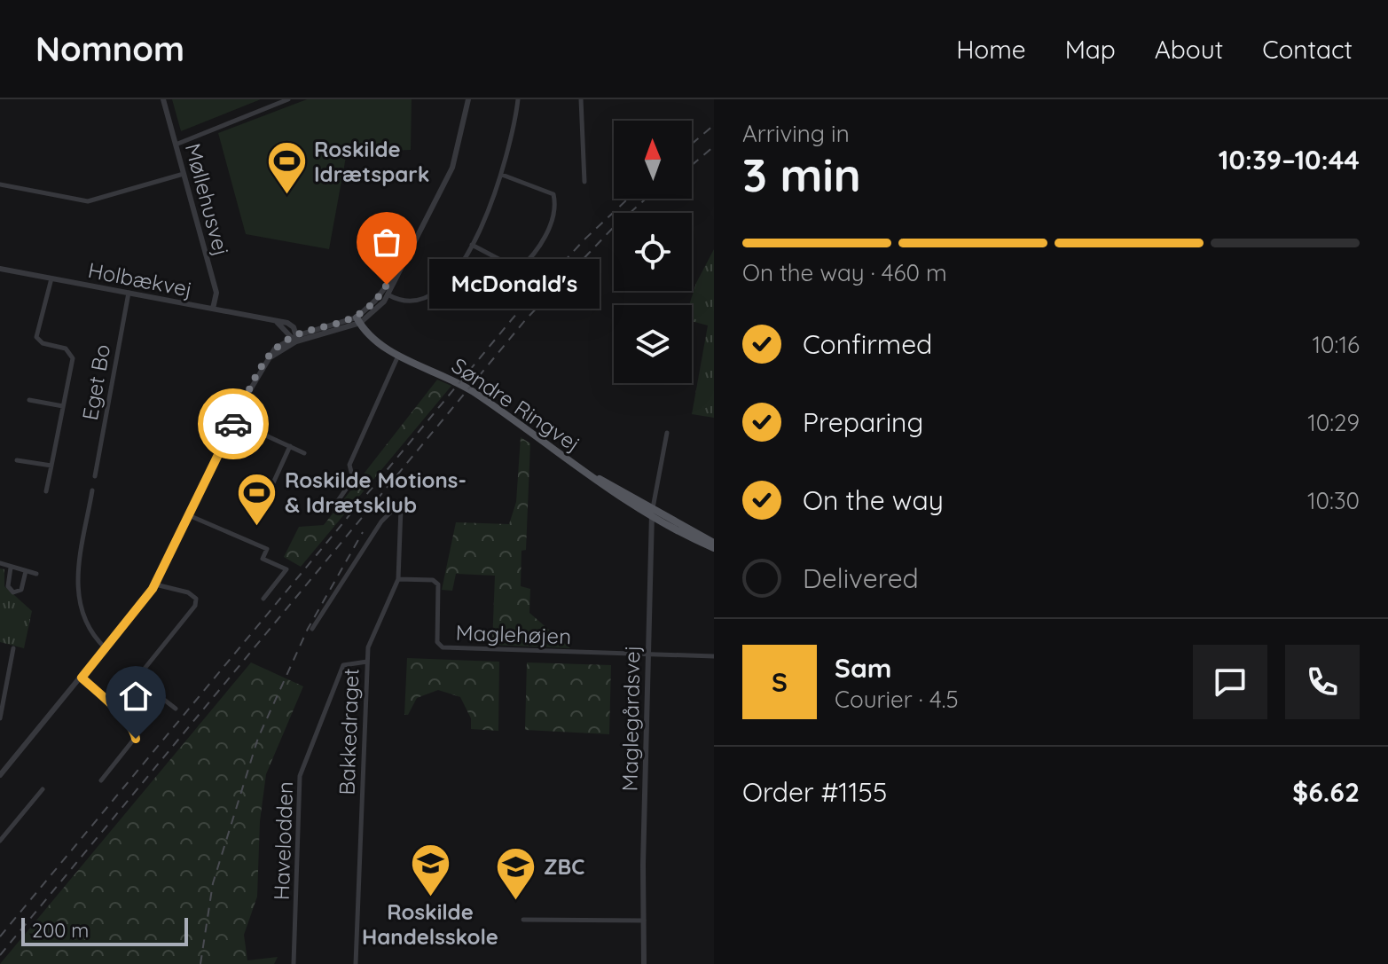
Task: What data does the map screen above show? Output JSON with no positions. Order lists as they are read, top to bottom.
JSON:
{
  "streets": {
    "main road": ["Søndre Ringvej"],
    "street": [
      "Møllehusvej",
      "Holbækvej",
      "Eget Bo",
      "Maglehøjen",
      "Maglegårdsvej",
      "Bakkedraget",
      "Havelodden"
    ]
  },
  "crossings": [
    ["Møllehusvej", "Holbækvej"],
    ["Holbækvej", "Eget Bo"],
    ["Søndre Ringvej", "Maglegårdsvej"],
    ["Maglehøjen", "Maglegårdsvej"],
    ["Maglehøjen", "Bakkedraget"],
    ["Bakkedraget", "Havelodden"]
  ],
  "places": {
    "sports": ["Roskilde Idrætspark", "Roskilde Motions- & Idrætsklub"],
    "other": ["McDonald's"],
    "school or university": ["Roskilde Handelsskole", "ZBC"]
  },
  "scale_bar": "200 m",
  "north": "top",
  "page": {
    "header": "Nomnom",
    "nav": [
      "Home",
      "Map",
      "About",
      "Contact"
    ],
    "heading": ["3 min", "Arriving in", "10:39–10:44"],
    "panel": [
      "Sam",
      "Courier · 4.5",
      "Order #1155",
      "$6.62"
    ],
    "bar": "On the way · 460 m",
    "bubble": "McDonald's",
    "list": [
      ["Confirmed", "10:16"],
      ["Preparing", "10:29"],
      ["On the way", "10:30"],
      "Delivered"
    ],
    "round": "S",
    "scale": "200 m"
  }
}
